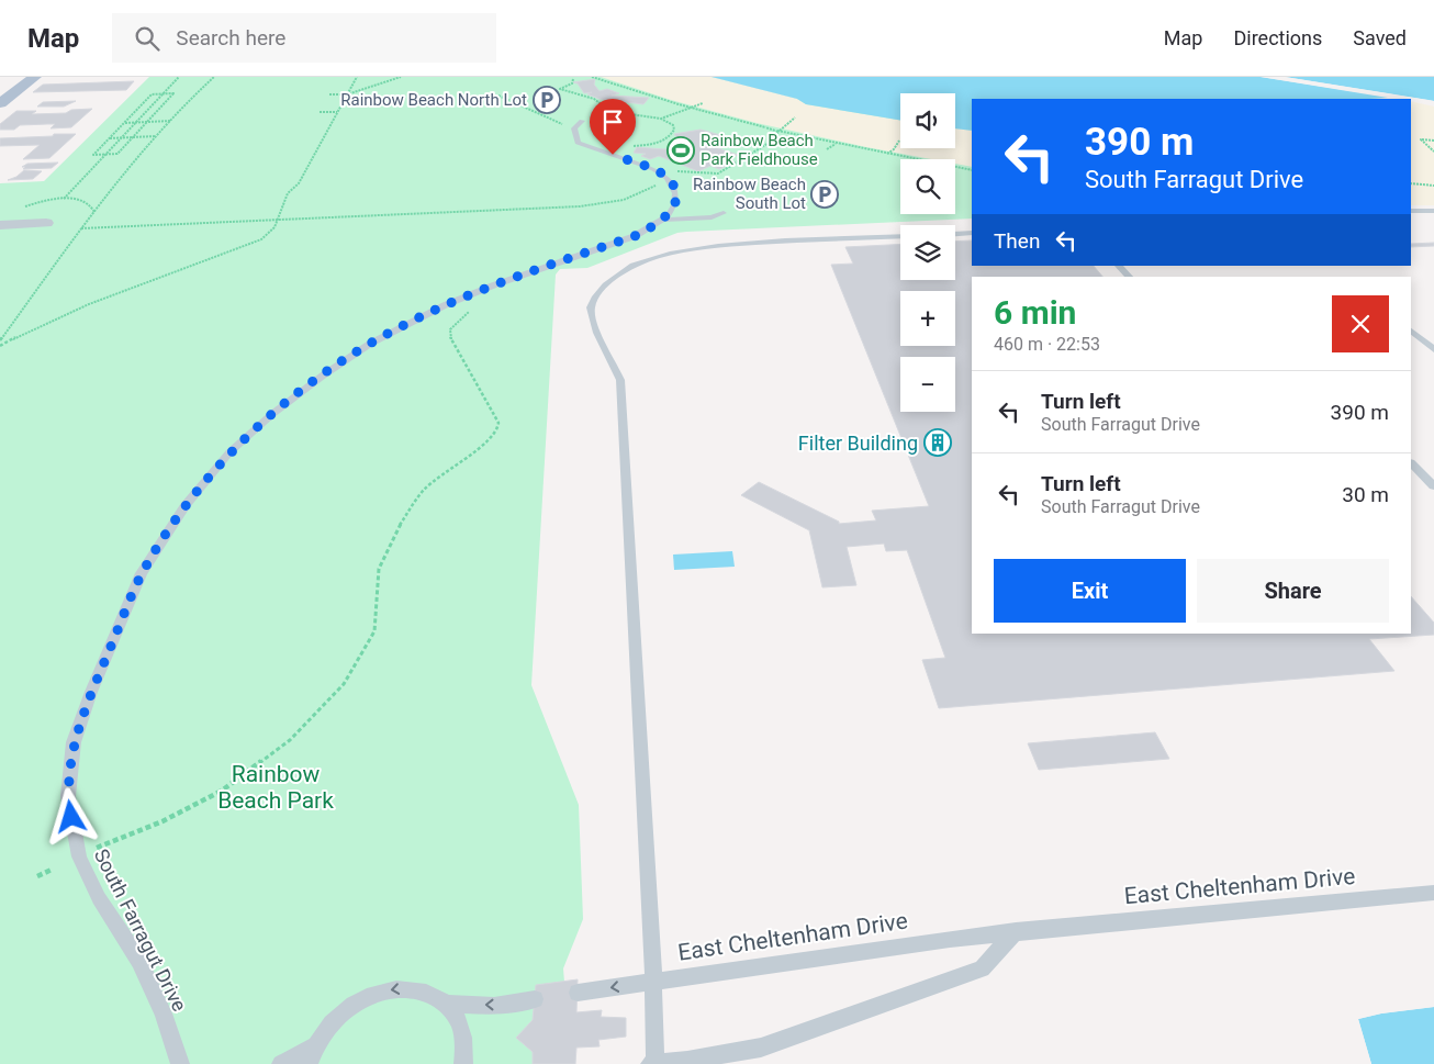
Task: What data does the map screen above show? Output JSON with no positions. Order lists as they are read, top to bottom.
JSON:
{
  "streets": {
    "lane": ["East Cheltenham Drive", "South Farragut Drive"]
  },
  "parks": ["Rainbow Beach Park"],
  "places": {
    "parking": ["Rainbow Beach North Lot", "Rainbow Beach South Lot"],
    "sports": ["Rainbow Beach Park Fieldhouse"],
    "building": ["Filter Building"]
  },
  "page": {
    "header": "Map",
    "search": "Search here",
    "nav": ["Map", "Directions", "Saved"],
    "map_buttons": ["+", "−"],
    "turn": ["390 m", "South Farragut Drive"],
    "then": "Then",
    "heading": ["6 min", "460 m · 22:53"],
    "list": [
      {
        "name": "Turn left",
        "note": "South Farragut Drive",
        "value": "390 m"
      },
      {
        "name": "Turn left",
        "note": "South Farragut Drive",
        "value": "30 m"
      }
    ],
    "buttons": ["Exit", "Share"]
  }
}
